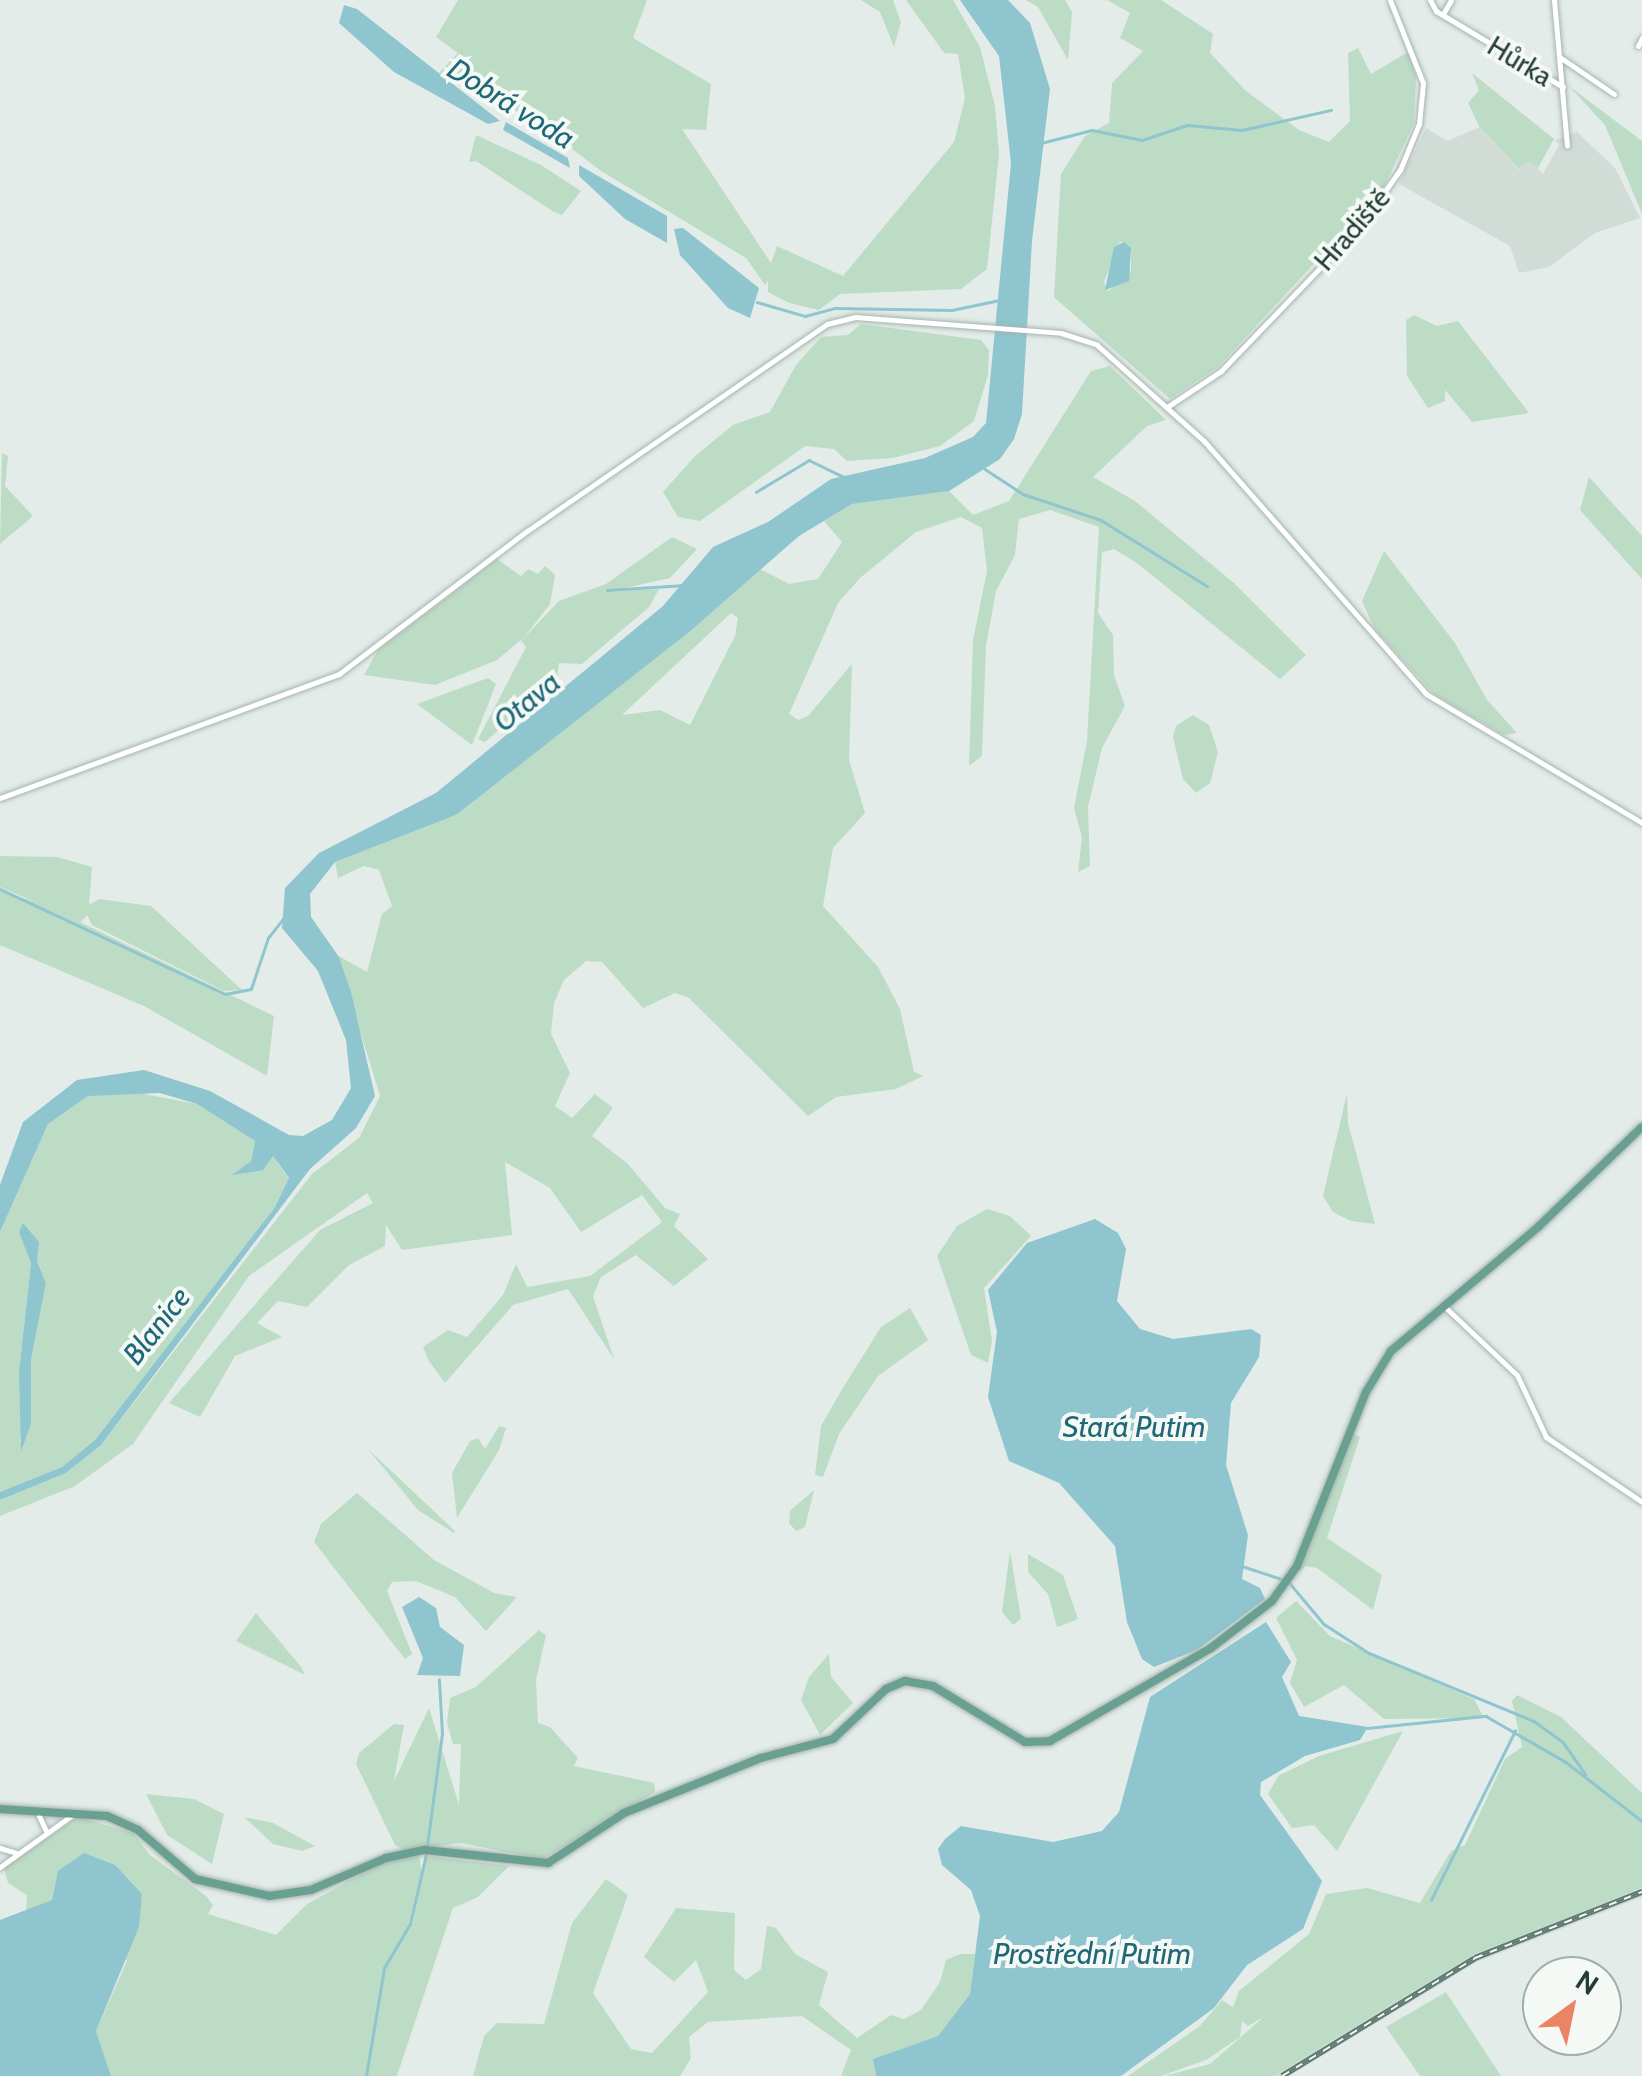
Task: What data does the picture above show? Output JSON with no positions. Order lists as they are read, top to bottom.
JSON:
{
  "streets": {
    "street": ["Hůrka", "Hradiště"]
  },
  "water": [
    "Dobrá voda",
    "Otava",
    "Blanice",
    "Stará Putim",
    "Prostřední Putim"
  ],
  "north": "top right"
}
